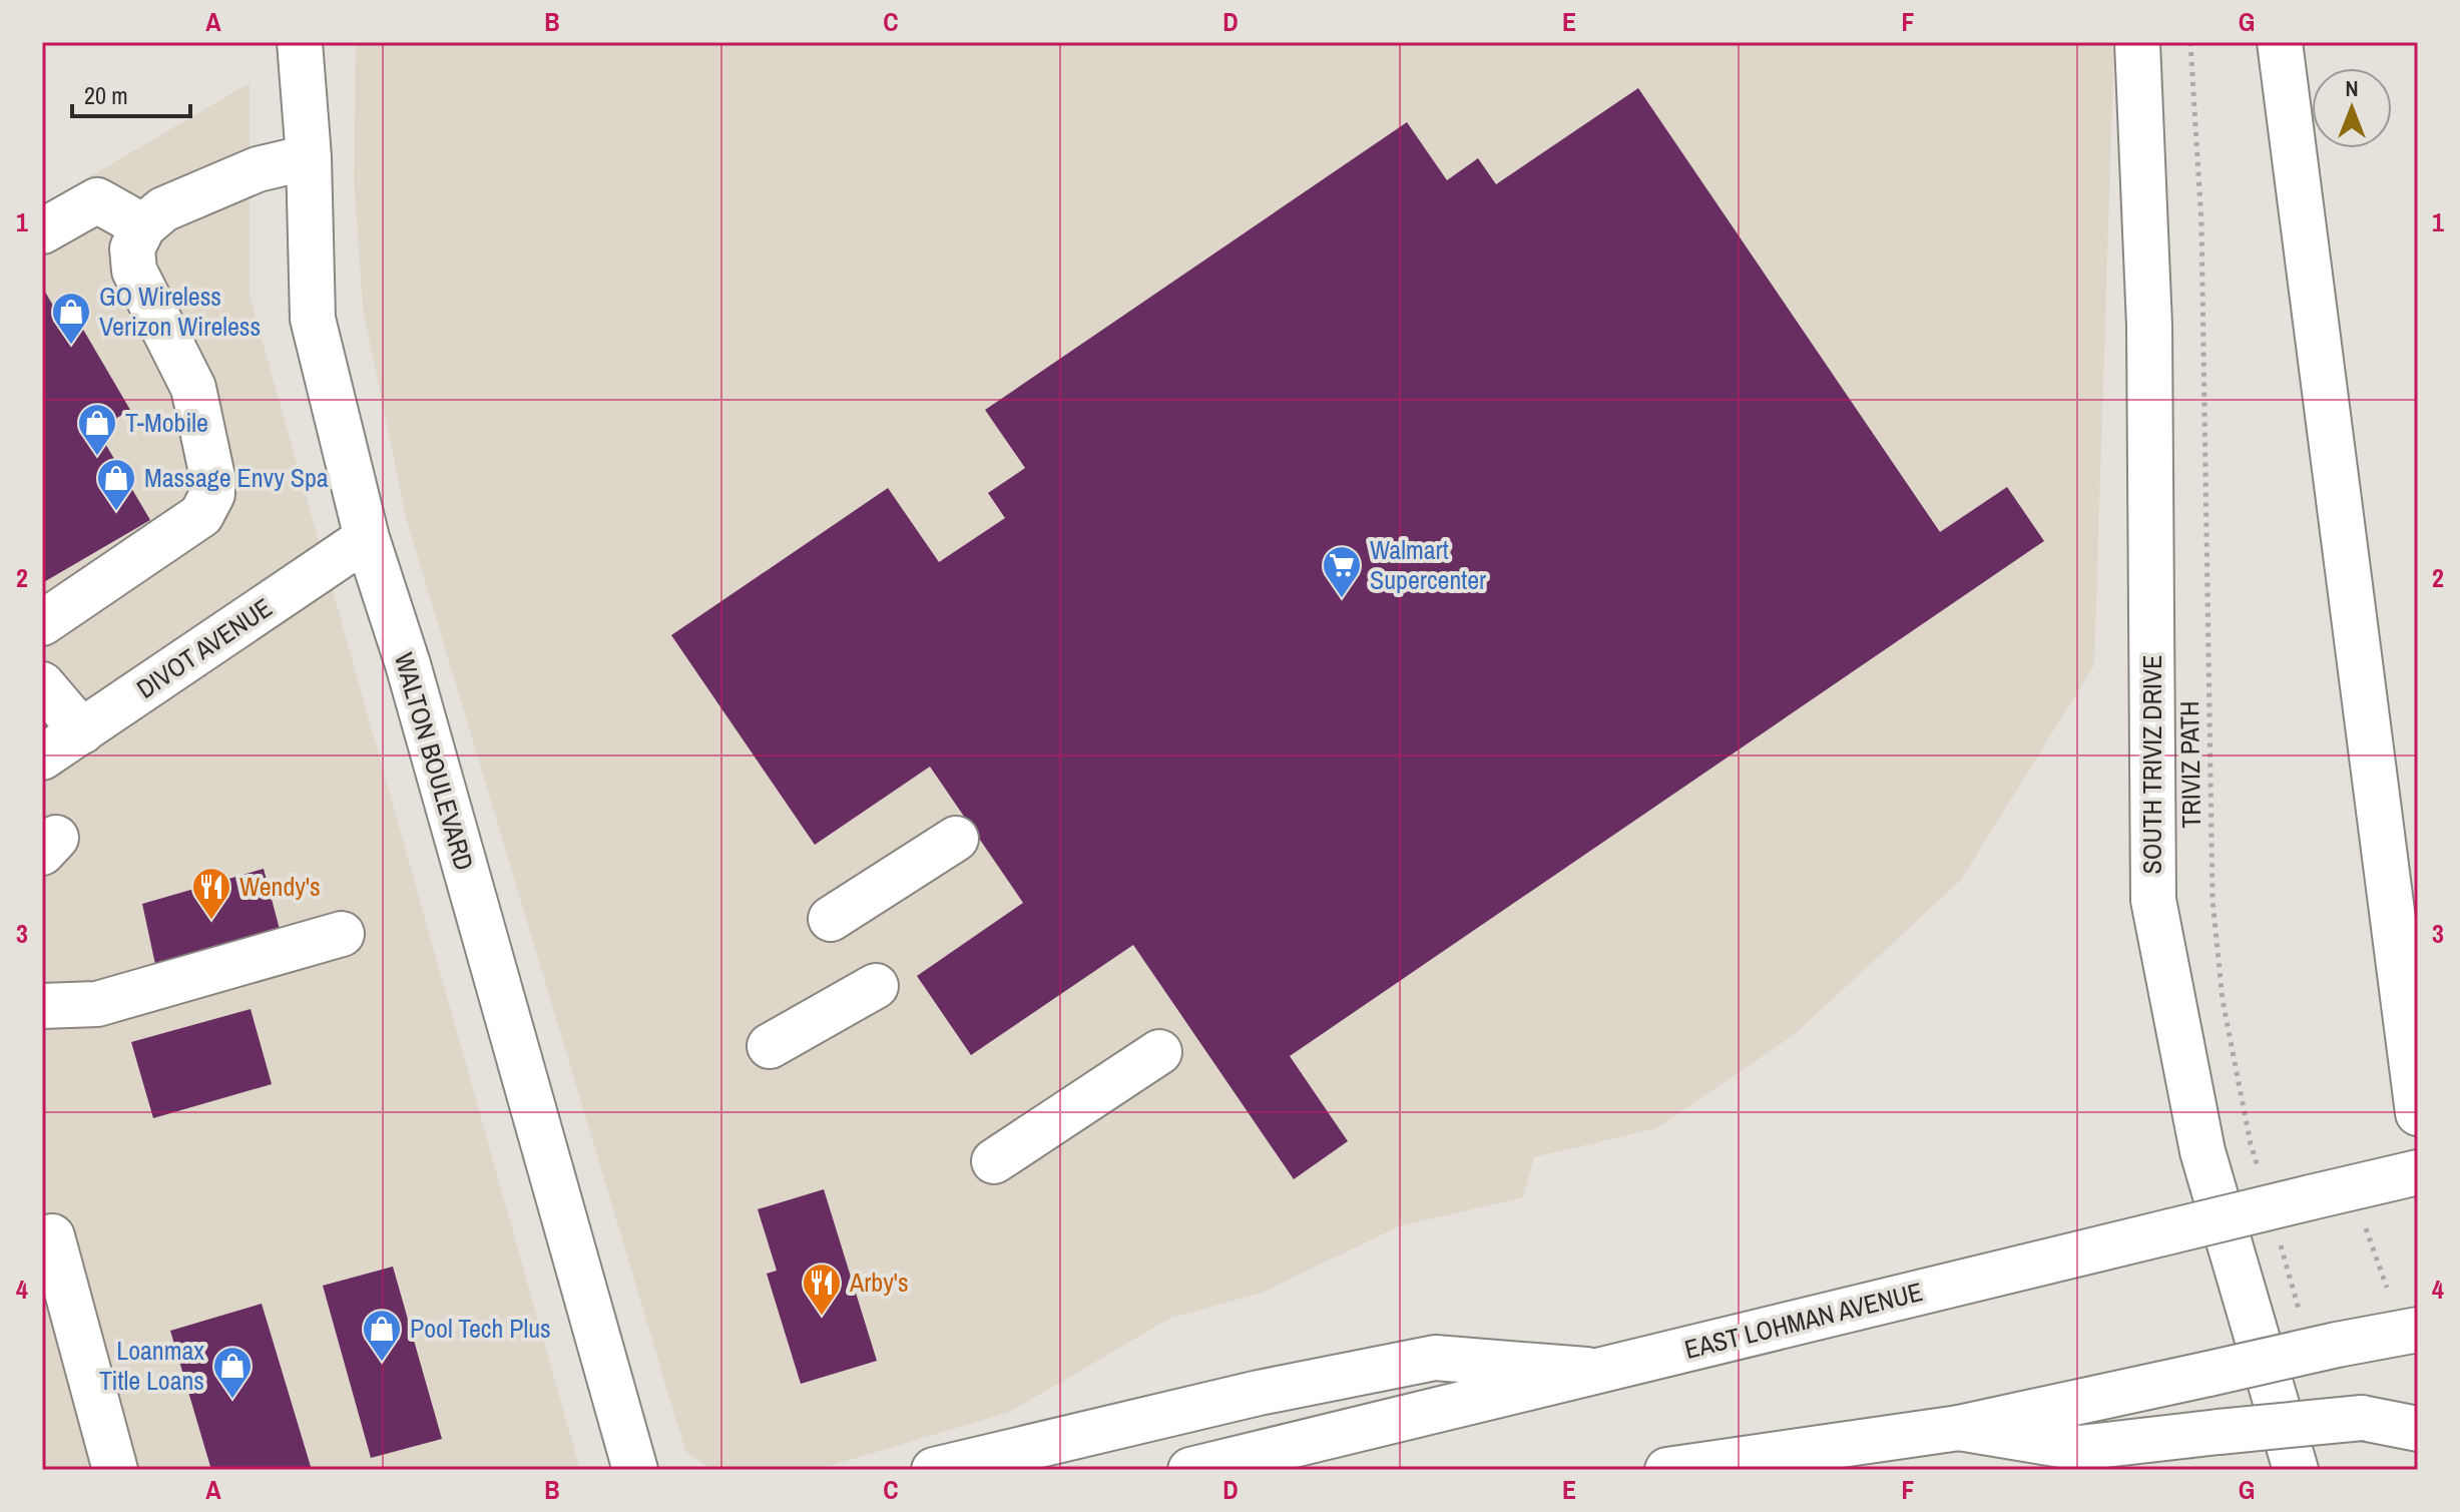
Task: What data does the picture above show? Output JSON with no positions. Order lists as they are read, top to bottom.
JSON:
{
  "streets": {
    "main road": [
      "DIVOT AVENUE",
      "WALTON BOULEVARD",
      "SOUTH TRIVIZ DRIVE",
      "EAST LOHMAN AVENUE"
    ],
    "path": ["TRIVIZ PATH"]
  },
  "crossings": [
    ["DIVOT AVENUE", "WALTON BOULEVARD"]
  ],
  "places": {
    "shop": [
      "GO Wireless Verizon Wireless",
      "T-Mobile",
      "Massage Envy Spa",
      "Pool Tech Plus",
      "Loanmax Title Loans"
    ],
    "supermarket": ["Walmart Supercenter"],
    "restaurant": ["Wendy's", "Arby's"]
  },
  "scale_bar": "20 m",
  "north": "top",
  "grid": {
    "columns": [
      "A",
      "B",
      "C",
      "D",
      "E",
      "F",
      "G"
    ],
    "rows": [
      "1",
      "2",
      "3",
      "4"
    ]
  }
}
